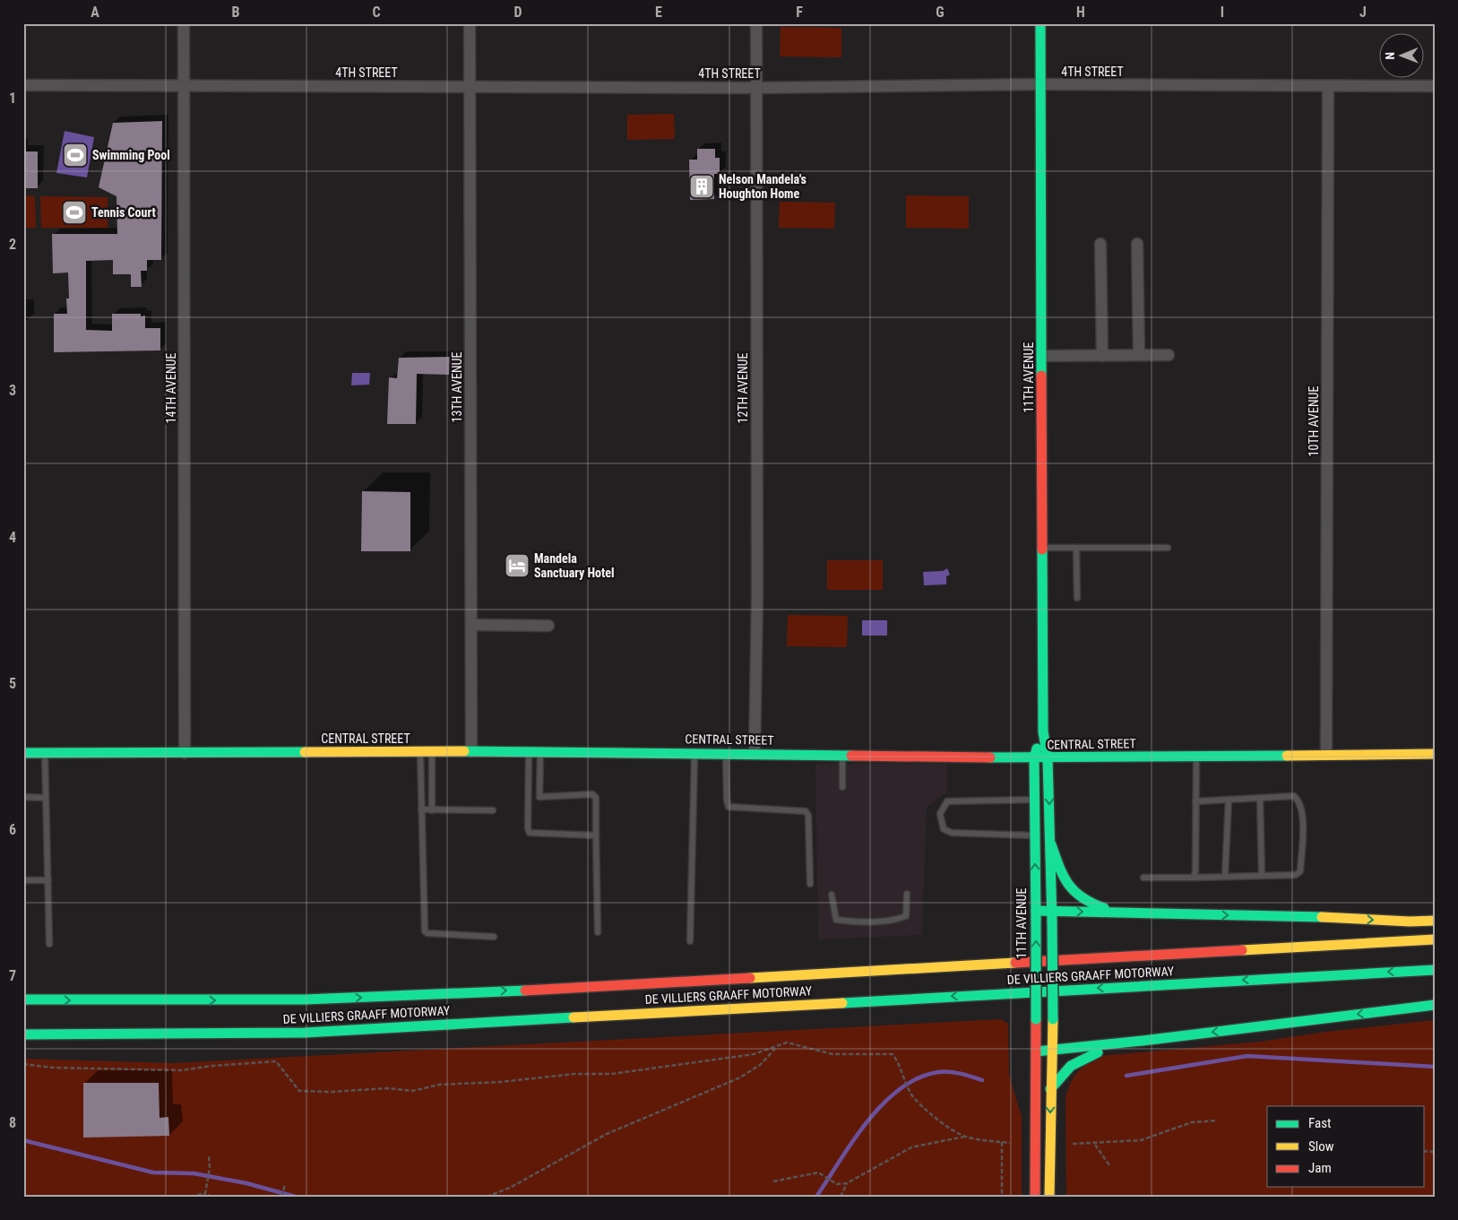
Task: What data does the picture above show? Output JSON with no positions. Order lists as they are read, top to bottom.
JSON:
{
  "streets": {
    "main road": ["11TH AVENUE", "CENTRAL STREET", "DE VILLIERS GRAAFF MOTORWAY"],
    "street": [
      "4TH STREET",
      "13TH AVENUE",
      "14TH AVENUE",
      "12TH AVENUE",
      "10TH AVENUE"
    ]
  },
  "crossings": [
    ["4TH STREET", "11TH AVENUE"],
    ["4TH STREET", "13TH AVENUE"],
    ["4TH STREET", "14TH AVENUE"],
    ["4TH STREET", "12TH AVENUE"],
    ["4TH STREET", "10TH AVENUE"],
    ["11TH AVENUE", "CENTRAL STREET"],
    ["13TH AVENUE", "CENTRAL STREET"],
    ["14TH AVENUE", "CENTRAL STREET"],
    ["12TH AVENUE", "CENTRAL STREET"],
    ["10TH AVENUE", "CENTRAL STREET"]
  ],
  "places": {
    "sports": ["Swimming Pool", "Tennis Court"],
    "building": ["Nelson Mandela's Houghton Home"],
    "hotel": ["Mandela Sanctuary Hotel"]
  },
  "legend": ["Fast", "Slow", "Jam"],
  "north": "left",
  "grid": {
    "columns": [
      "A",
      "B",
      "C",
      "D",
      "E",
      "F",
      "G",
      "H",
      "I",
      "J"
    ],
    "rows": [
      "1",
      "2",
      "3",
      "4",
      "5",
      "6",
      "7",
      "8"
    ]
  }
}
